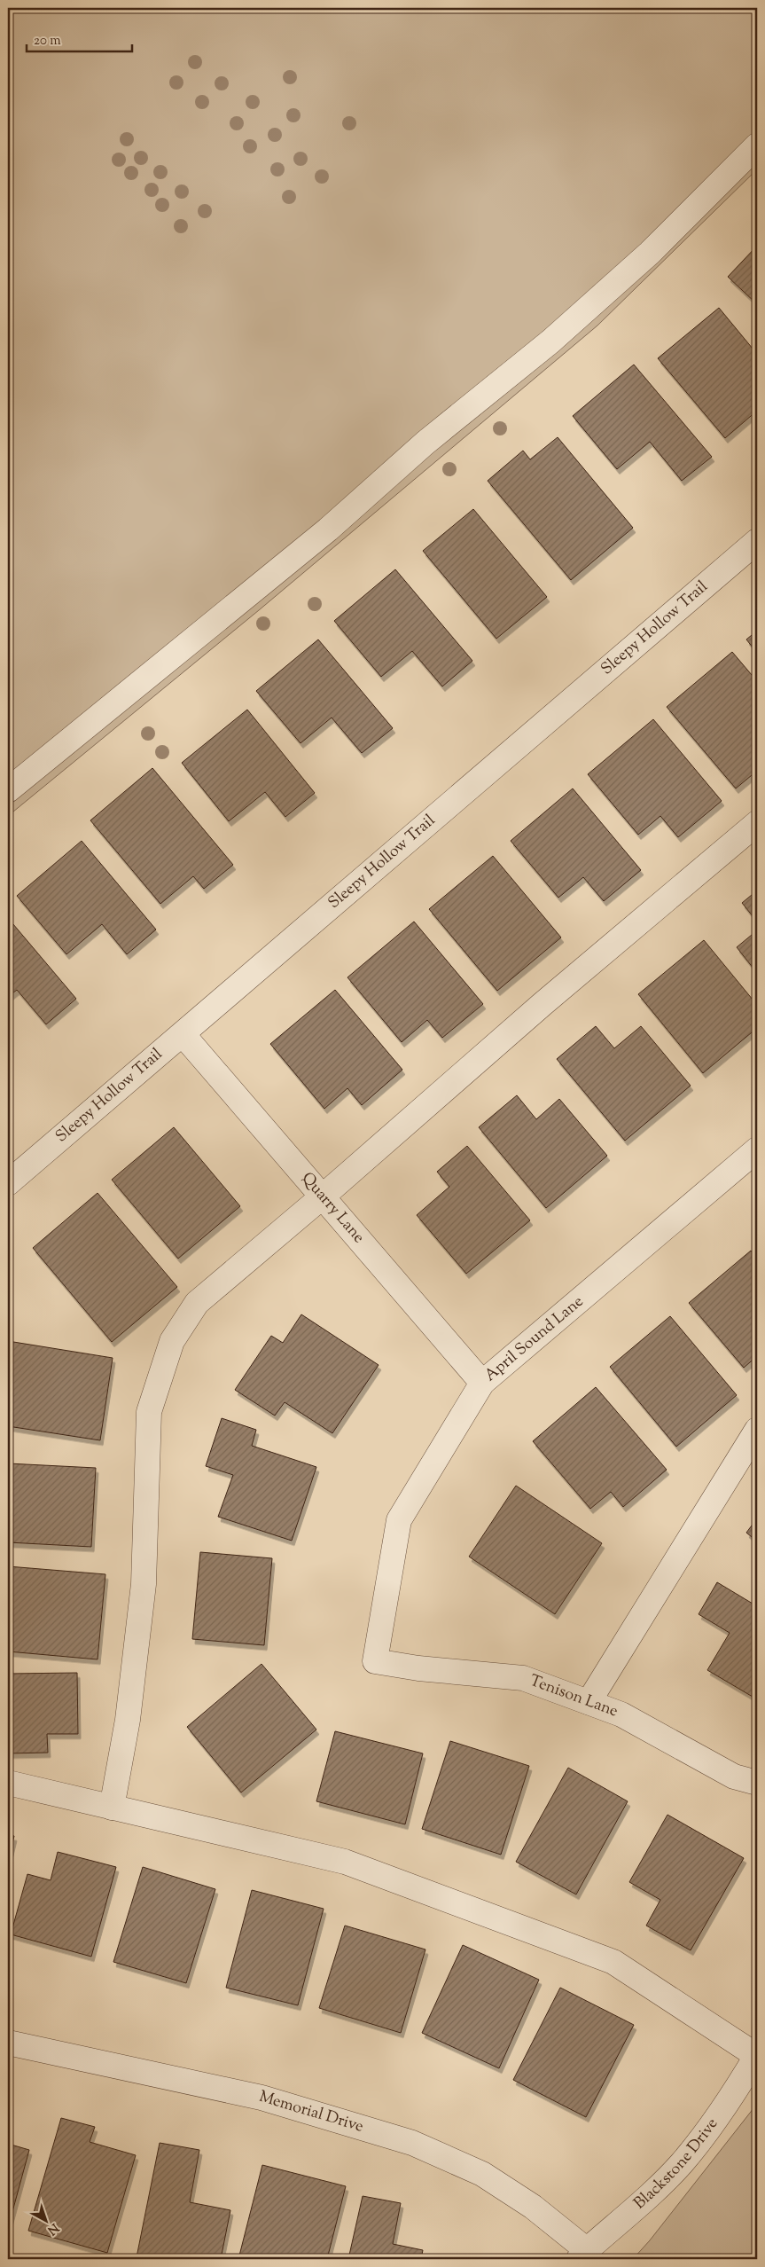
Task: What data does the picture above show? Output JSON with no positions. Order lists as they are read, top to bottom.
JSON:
{
  "streets": {
    "street": [
      "Sleepy Hollow Trail",
      "Quarry Lane",
      "April Sound Lane",
      "Tenison Lane",
      "Memorial Drive",
      "Blackstone Drive"
    ]
  },
  "crossings": [
    ["Sleepy Hollow Trail", "Quarry Lane"],
    ["Quarry Lane", "April Sound Lane"],
    ["April Sound Lane", "Tenison Lane"],
    ["Memorial Drive", "Blackstone Drive"]
  ],
  "scale_bar": "20 m",
  "north": "bottom right"
}
